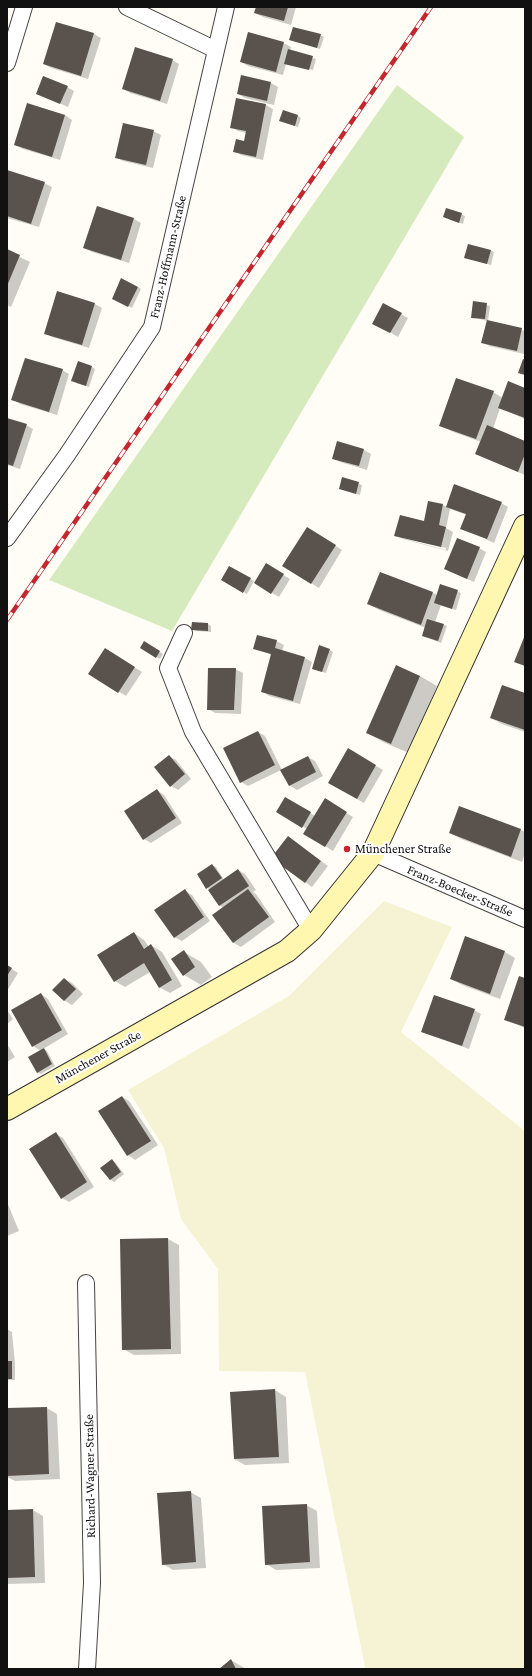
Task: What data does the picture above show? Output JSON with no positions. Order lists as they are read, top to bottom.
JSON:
{
  "streets": {
    "main road": ["Münchener Straße"],
    "street": ["Franz-Hoffmann-Straße", "Franz-Boecker-Straße", "Richard-Wagner-Straße"]
  },
  "crossings": [
    ["Franz-Boecker-Straße", "Münchener Straße"]
  ],
  "places": ["Münchener Straße"]
}
